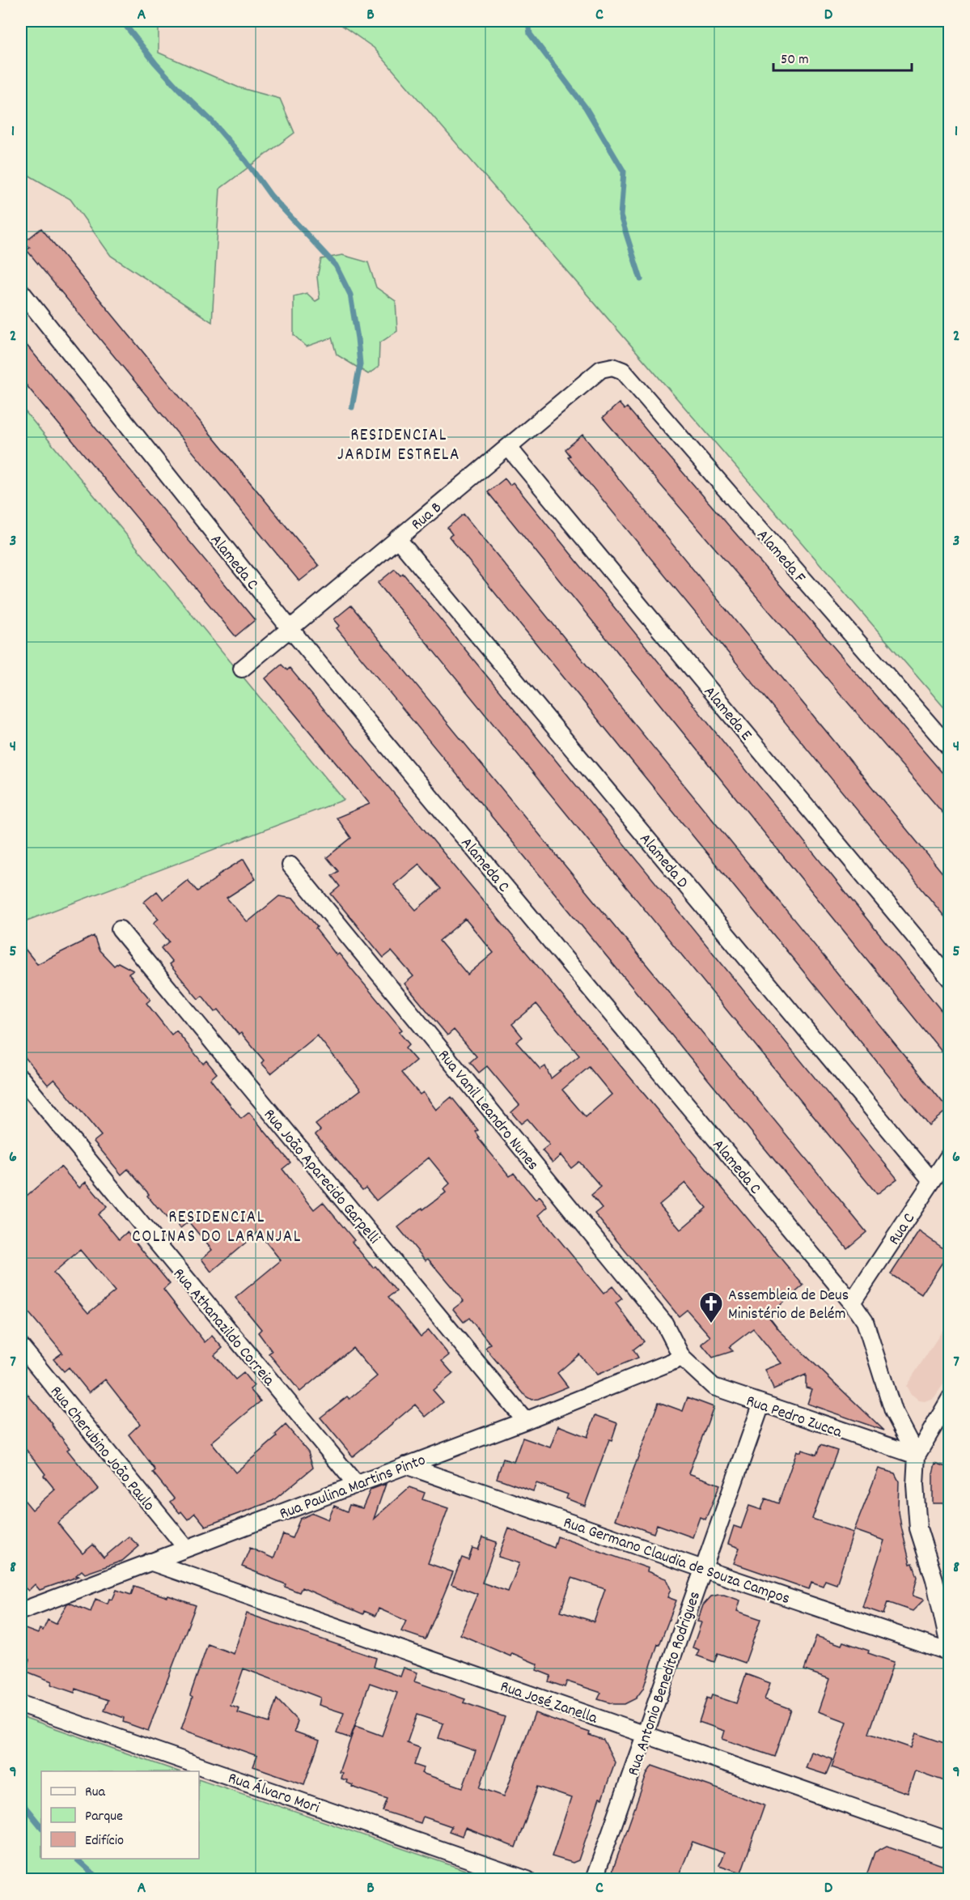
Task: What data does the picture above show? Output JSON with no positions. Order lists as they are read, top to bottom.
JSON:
{
  "streets": {
    "street": [
      "Rua B",
      "Alameda F",
      "Alameda C",
      "Alameda E",
      "Alameda D",
      "Rua Vanil Leandro Nunes",
      "Rua João Aparecido Garpelli",
      "Rua C",
      "Rua Athanazildo Correia",
      "Rua Pedro Zucca",
      "Rua Cherubino João Paulo",
      "Rua Paulina Martins Pinto",
      "Rua Germano Claudia de Souza Campos",
      "Rua Antonio Benedito Rodrigues",
      "Rua José Zanella",
      "Rua Álvaro Mori"
    ]
  },
  "crossings": [
    ["Rua B", "Alameda F"],
    ["Rua B", "Alameda C"],
    ["Rua B", "Alameda E"],
    ["Rua B", "Alameda D"],
    ["Alameda C", "Rua C"],
    ["Alameda C", "Rua Pedro Zucca"],
    ["Alameda D", "Rua C"],
    ["Rua Vanil Leandro Nunes", "Rua Pedro Zucca"],
    ["Rua Vanil Leandro Nunes", "Rua Paulina Martins Pinto"],
    ["Rua João Aparecido Garpelli", "Rua Paulina Martins Pinto"],
    ["Rua Athanazildo Correia", "Rua Paulina Martins Pinto"],
    ["Rua Pedro Zucca", "Rua Paulina Martins Pinto"],
    ["Rua Pedro Zucca", "Rua Antonio Benedito Rodrigues"],
    ["Rua Cherubino João Paulo", "Rua Paulina Martins Pinto"],
    ["Rua Paulina Martins Pinto", "Rua Germano Claudia de Souza Campos"],
    ["Rua Paulina Martins Pinto", "Rua José Zanella"],
    ["Rua Germano Claudia de Souza Campos", "Rua Antonio Benedito Rodrigues"],
    ["Rua Antonio Benedito Rodrigues", "Rua José Zanella"]
  ],
  "districts": ["RESIDENCIAL JARDIM ESTRELA", "RESIDENCIAL COLINAS DO LARANJAL"],
  "places": {
    "church": ["Assembleia de Deus Ministério de Belém"]
  },
  "legend": ["Rua", "Parque", "Edifício"],
  "scale_bar": "50 m",
  "grid": {
    "columns": [
      "A",
      "B",
      "C",
      "D"
    ],
    "rows": [
      "1",
      "2",
      "3",
      "4",
      "5",
      "6",
      "7",
      "8",
      "9"
    ]
  }
}
